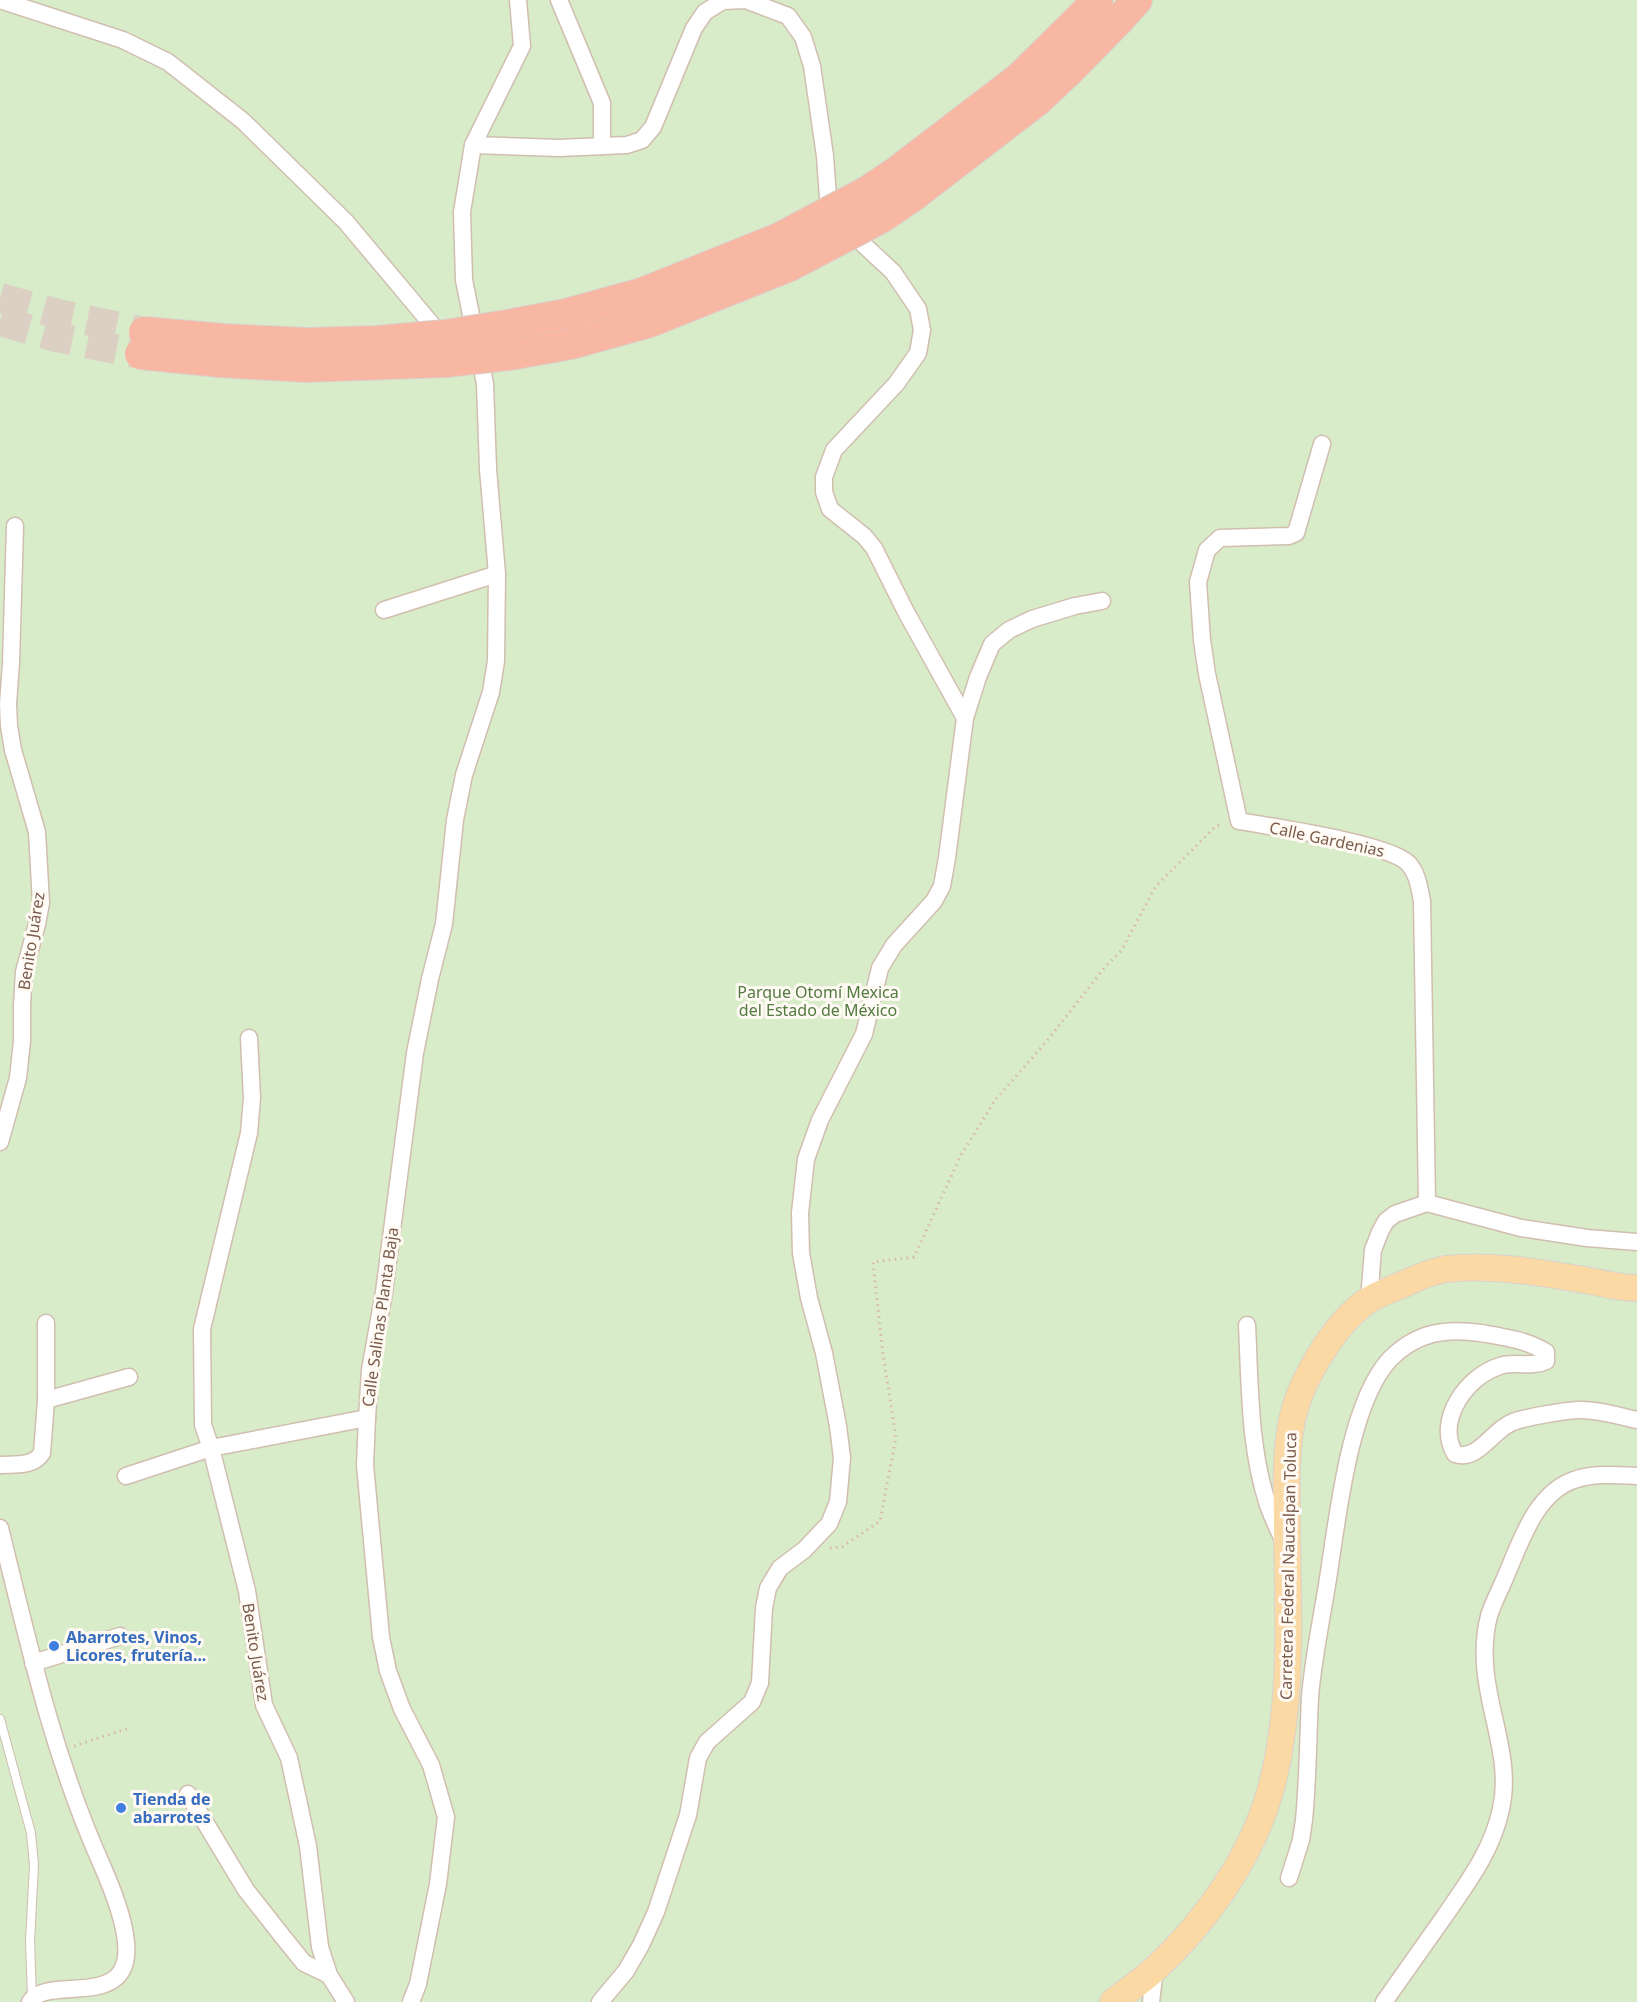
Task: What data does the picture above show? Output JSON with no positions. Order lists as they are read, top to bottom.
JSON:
{
  "streets": {
    "main road": ["Carretera Federal Naucalpan Toluca"],
    "street": ["Calle Gardenias", "Benito Juárez", "Calle Salinas Planta Baja"]
  },
  "parks": ["Parque Otomí Mexica del Estado de México"],
  "places": ["Abarrotes, Vinos, Licores, frutería...", "Tienda de abarrotes"]
}
